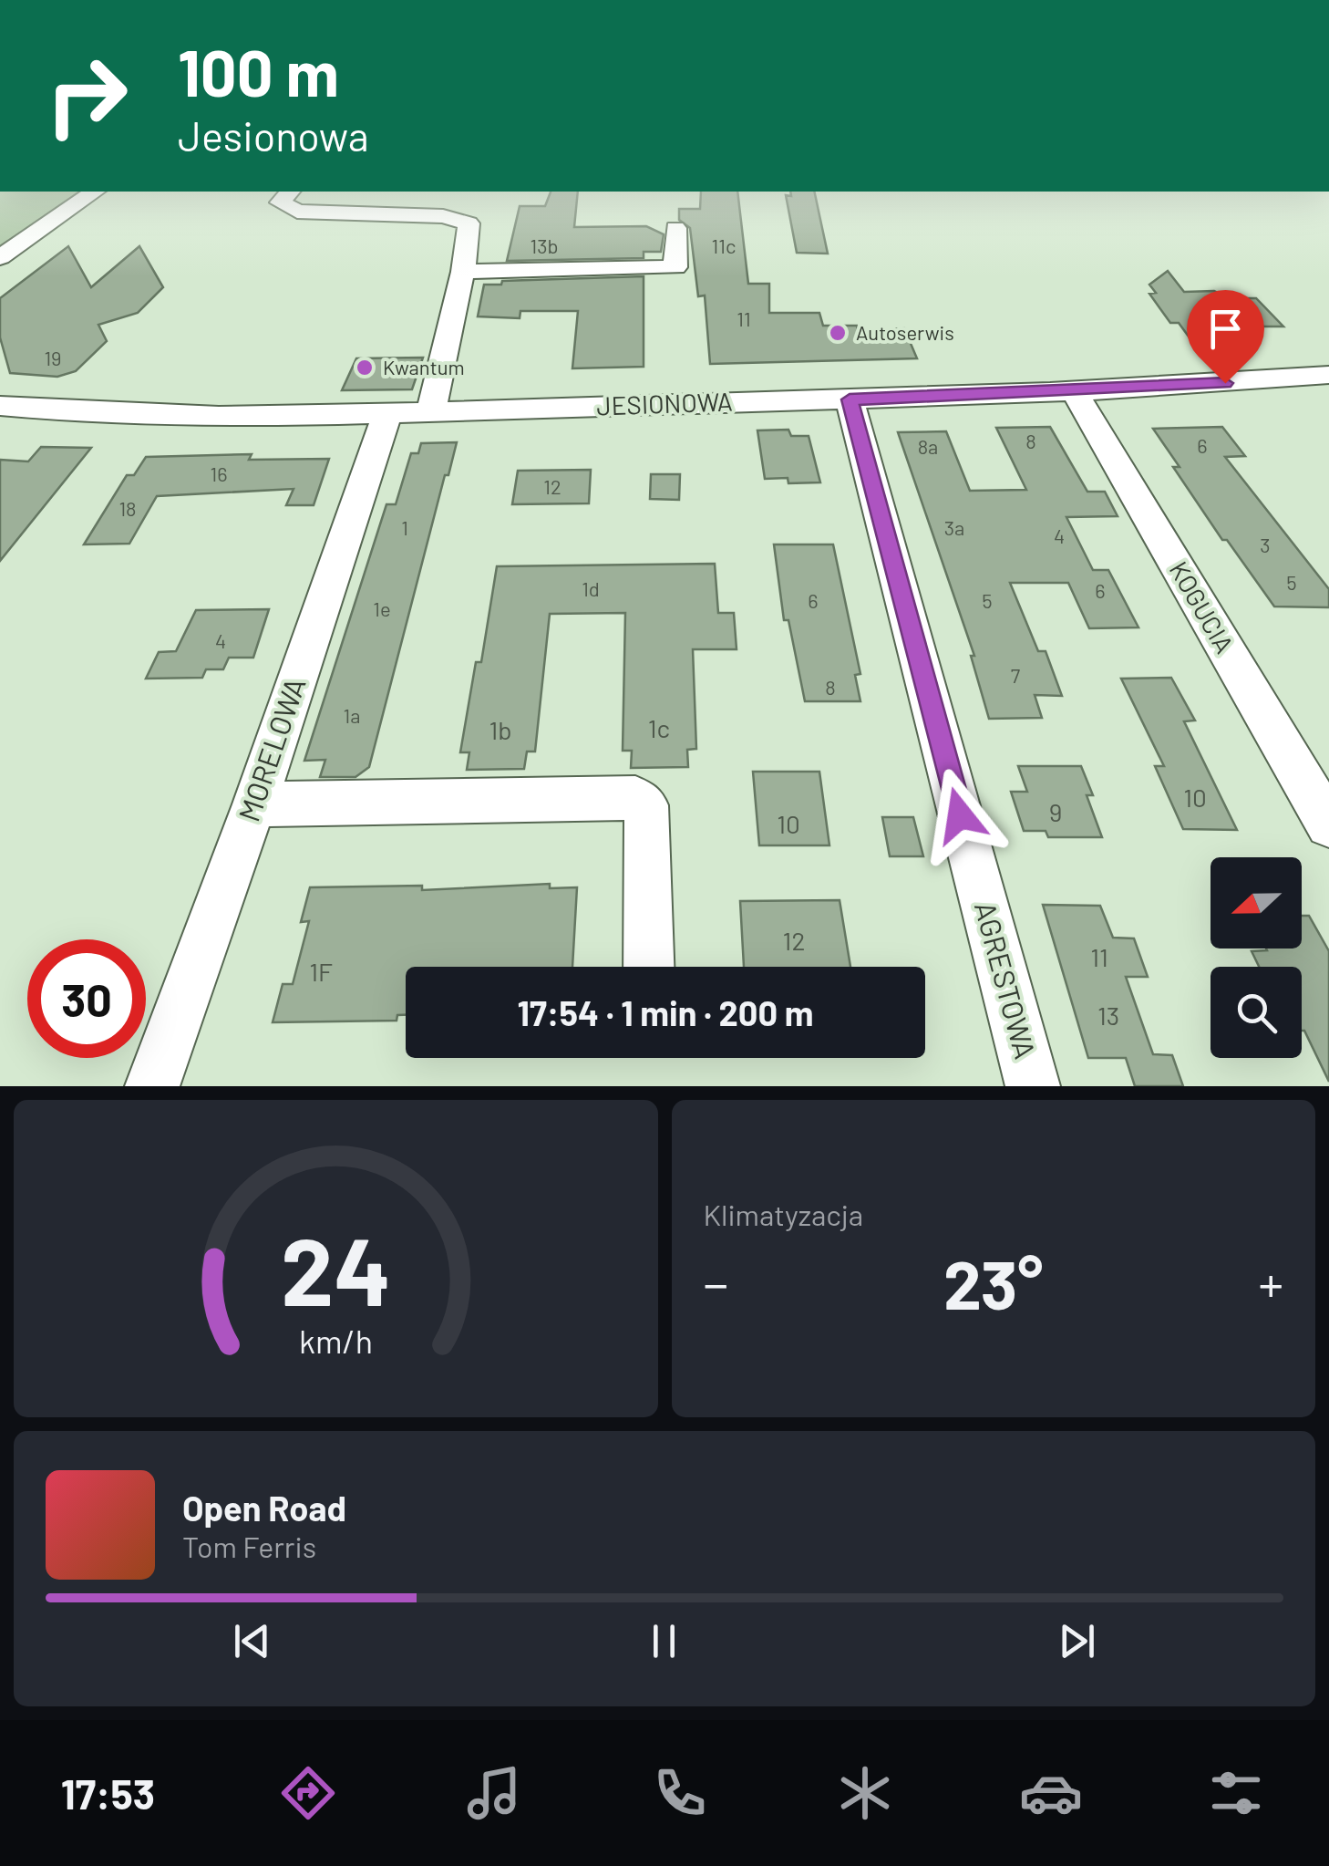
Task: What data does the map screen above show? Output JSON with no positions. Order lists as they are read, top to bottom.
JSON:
{
  "streets": {
    "street": [
      "JESIONOWA",
      "KOGUCIA",
      "MORELOWA",
      "AGRESTOWA"
    ]
  },
  "crossings": [
    ["JESIONOWA", "KOGUCIA"],
    ["JESIONOWA", "MORELOWA"],
    ["JESIONOWA", "AGRESTOWA"]
  ],
  "places": ["Autoserwis", "Kwantum"],
  "house_numbers": [
    "13b",
    "11c",
    "11",
    "19",
    "8",
    "6",
    "8a",
    "16",
    "12",
    "18",
    "1",
    "3a",
    "4",
    "3",
    "5",
    "1d",
    "6",
    "6",
    "5",
    "1e",
    "4",
    "7",
    "8",
    "1a",
    "1c",
    "1b",
    "10",
    "9",
    "10",
    "12",
    "11",
    "1F",
    "13"
  ],
  "north": "left",
  "page": {
    "turn": ["100 m", "Jesionowa"],
    "limit": "30",
    "trip": "17:54 · 1 min · 200 m",
    "tile": "Klimatyzacja",
    "heat": ["−", "23°", "+"],
    "song": ["Open Road", "Tom Ferris"],
    "tabs": "17:53",
    "gauge": ["24", "km/h"]
  }
}
